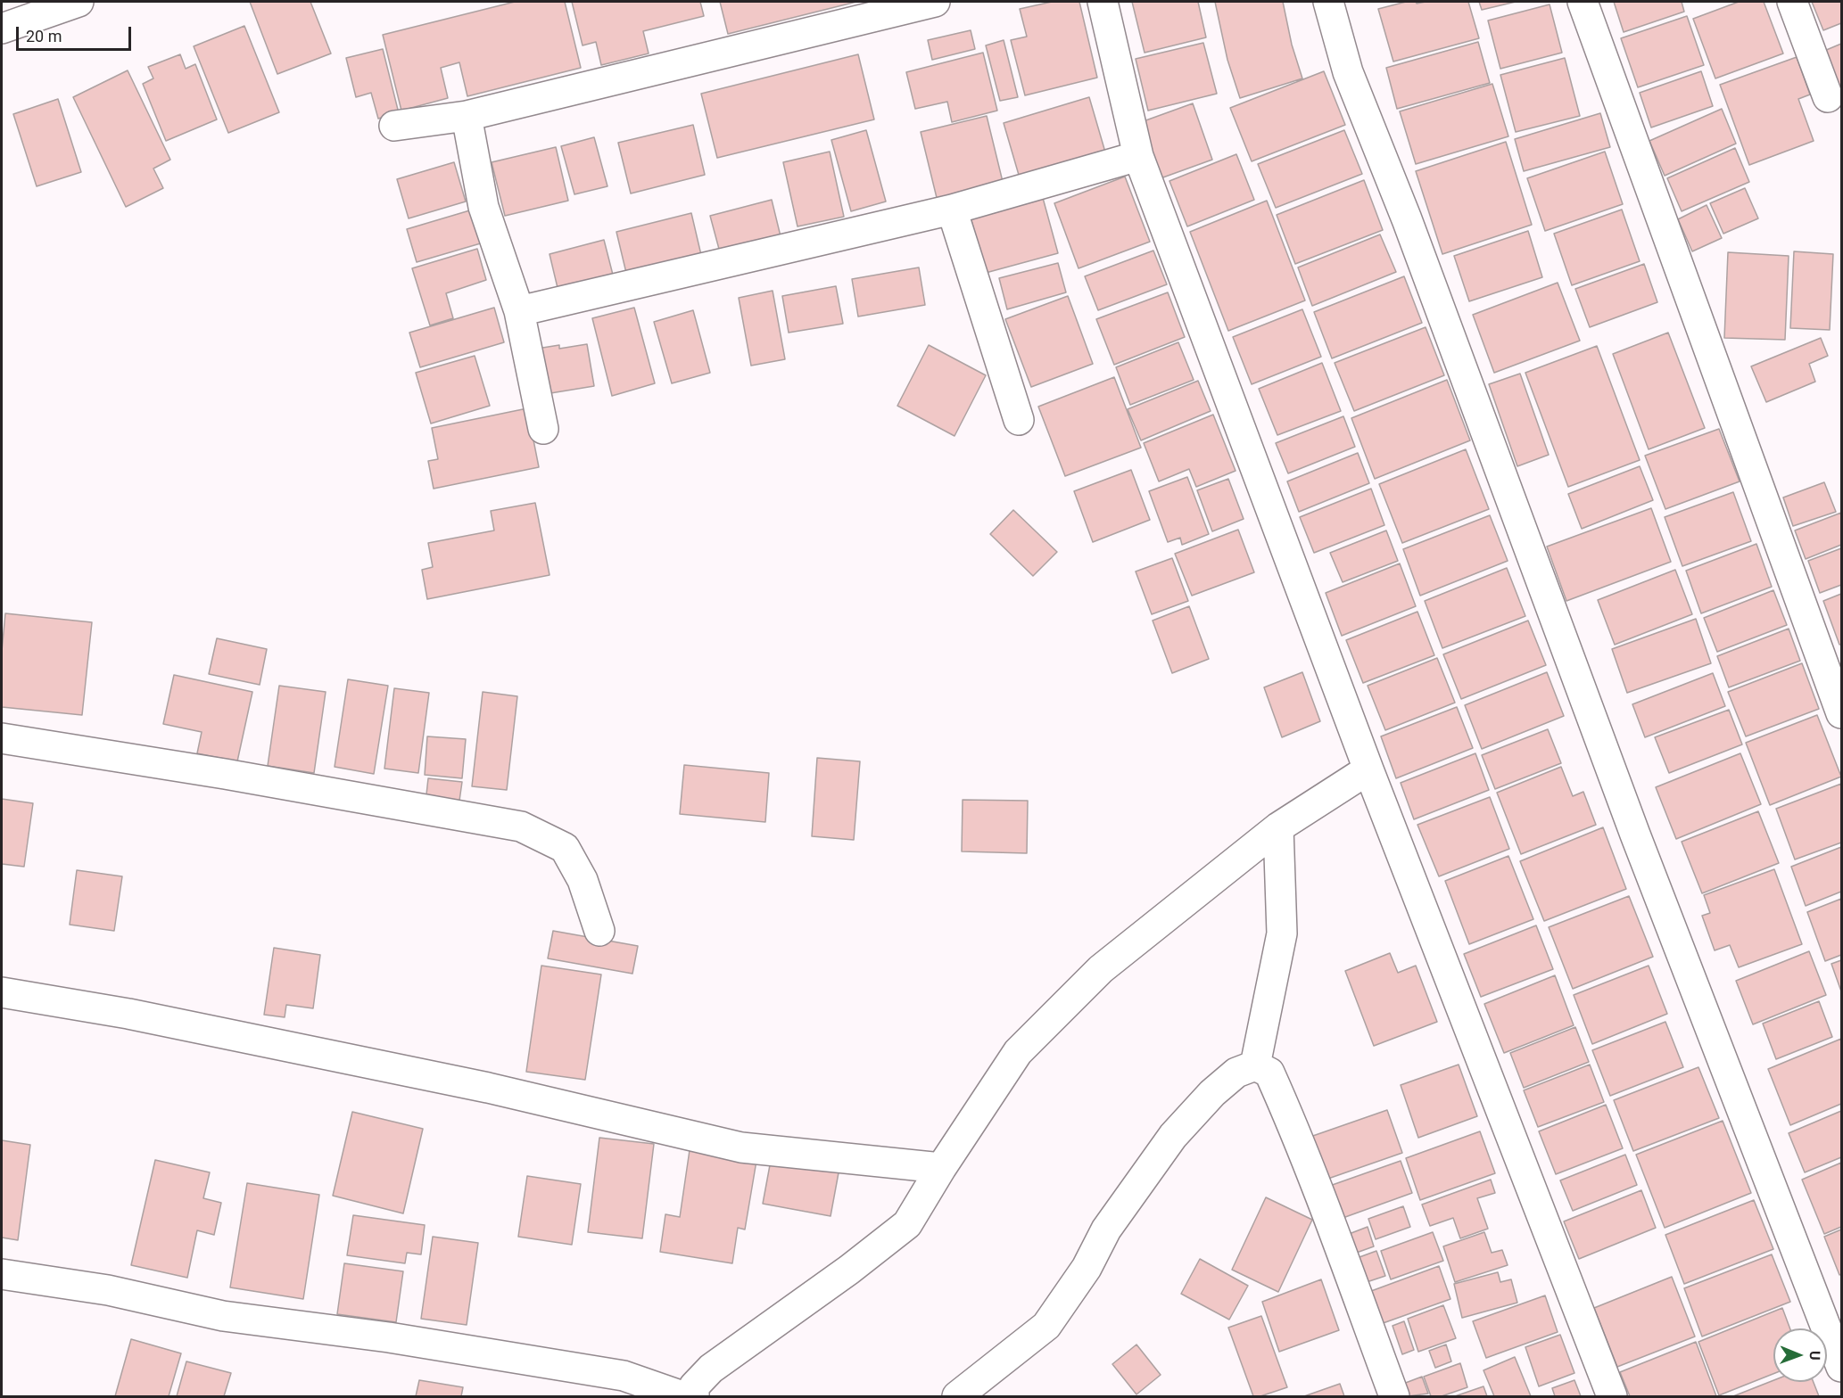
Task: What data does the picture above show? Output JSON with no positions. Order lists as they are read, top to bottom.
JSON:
{
  "scale_bar": "20 m",
  "north": "right"
}
